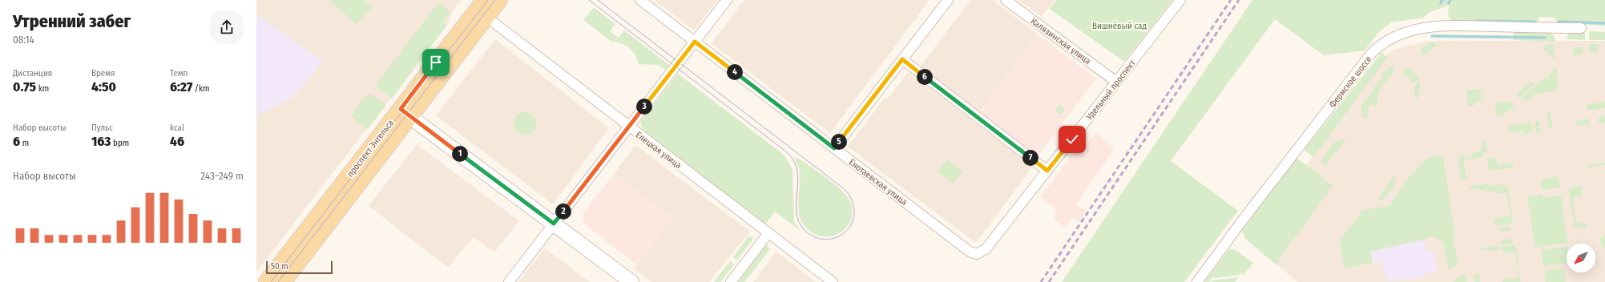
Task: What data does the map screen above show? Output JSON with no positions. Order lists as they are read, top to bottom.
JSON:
{
  "streets": {
    "main road": ["проспект Энгельса"],
    "street": [
      "Калязинская улица",
      "Фермское шоссе",
      "Удельный проспект",
      "Елецкая улица",
      "Енотаевская улица"
    ]
  },
  "crossings": [
    ["Калязинская улица", "Удельный проспект"],
    ["Удельный проспект", "Енотаевская улица"],
    ["проспект Энгельса", "Елецкая улица"]
  ],
  "parks": ["Вишнёвый сад"],
  "scale_bar": "50 m",
  "north": "bottom left",
  "page": {
    "heading": ["Утренний забег", "08:14"],
    "stats": [
      ["Дистанция", "0.75 km"],
      ["Время", "4:50"],
      ["Темп", "6:27 /km"],
      ["Набор высоты", "6 m"],
      ["Пульс", "163 bpm"],
      ["kcal", "46"]
    ],
    "pins": [
      "4",
      "6",
      "3",
      "5",
      "1",
      "7",
      "2"
    ],
    "chart": ["Набор высоты", "243–249 m"],
    "scale": "50 m"
  }
}
